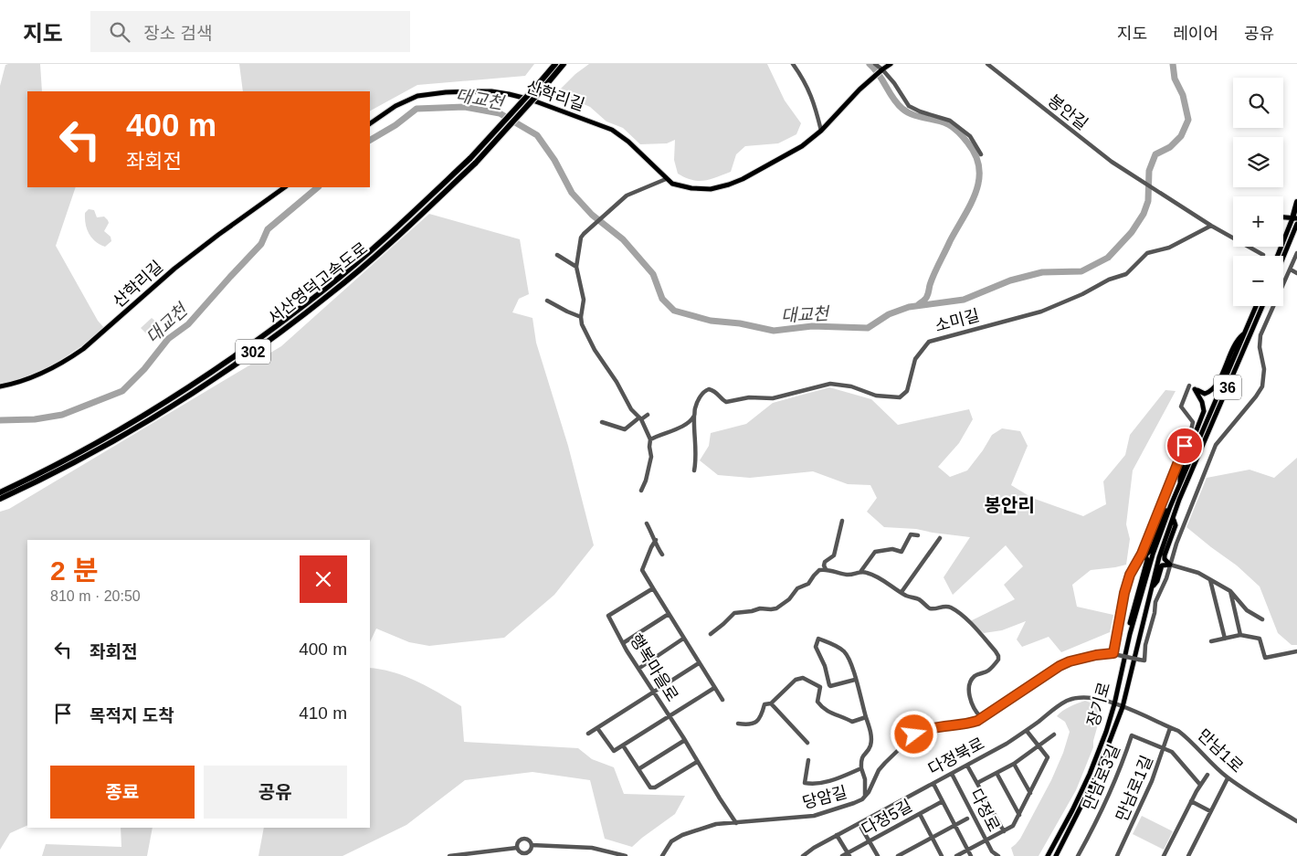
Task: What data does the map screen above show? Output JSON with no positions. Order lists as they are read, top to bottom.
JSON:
{
  "streets": {
    "highway": ["서산영덕고속도로", "302"],
    "main road": ["산학리길", "36", "장기로"],
    "street": [
      "봉안길",
      "소미길",
      "행복마을로",
      "만남1로",
      "다정북로",
      "만남로3길",
      "만남로1길",
      "당암길",
      "다정로",
      "다정5길"
    ]
  },
  "crossings": [
    ["봉안길", "소미길"],
    ["행복마을로", "당암길"],
    ["장기로", "만남1로"],
    ["장기로", "다정북로"],
    ["만남1로", "다정북로"],
    ["만남1로", "만남로1길"],
    ["다정북로", "다정로"],
    ["만남로3길", "만남로1길"]
  ],
  "districts": ["봉안리"],
  "water": ["대교천"],
  "page": {
    "header": "지도",
    "search": "장소 검색",
    "nav": ["지도", "레이어", "공유"],
    "map_buttons": ["+", "−"],
    "turn": ["400 m", "좌회전"],
    "heading": ["2 분", "810 m · 20:50"],
    "list": [
      {
        "name": "좌회전",
        "value": "400 m"
      },
      {
        "name": "목적지 도착",
        "value": "410 m"
      }
    ],
    "buttons": ["종료", "공유"]
  }
}
